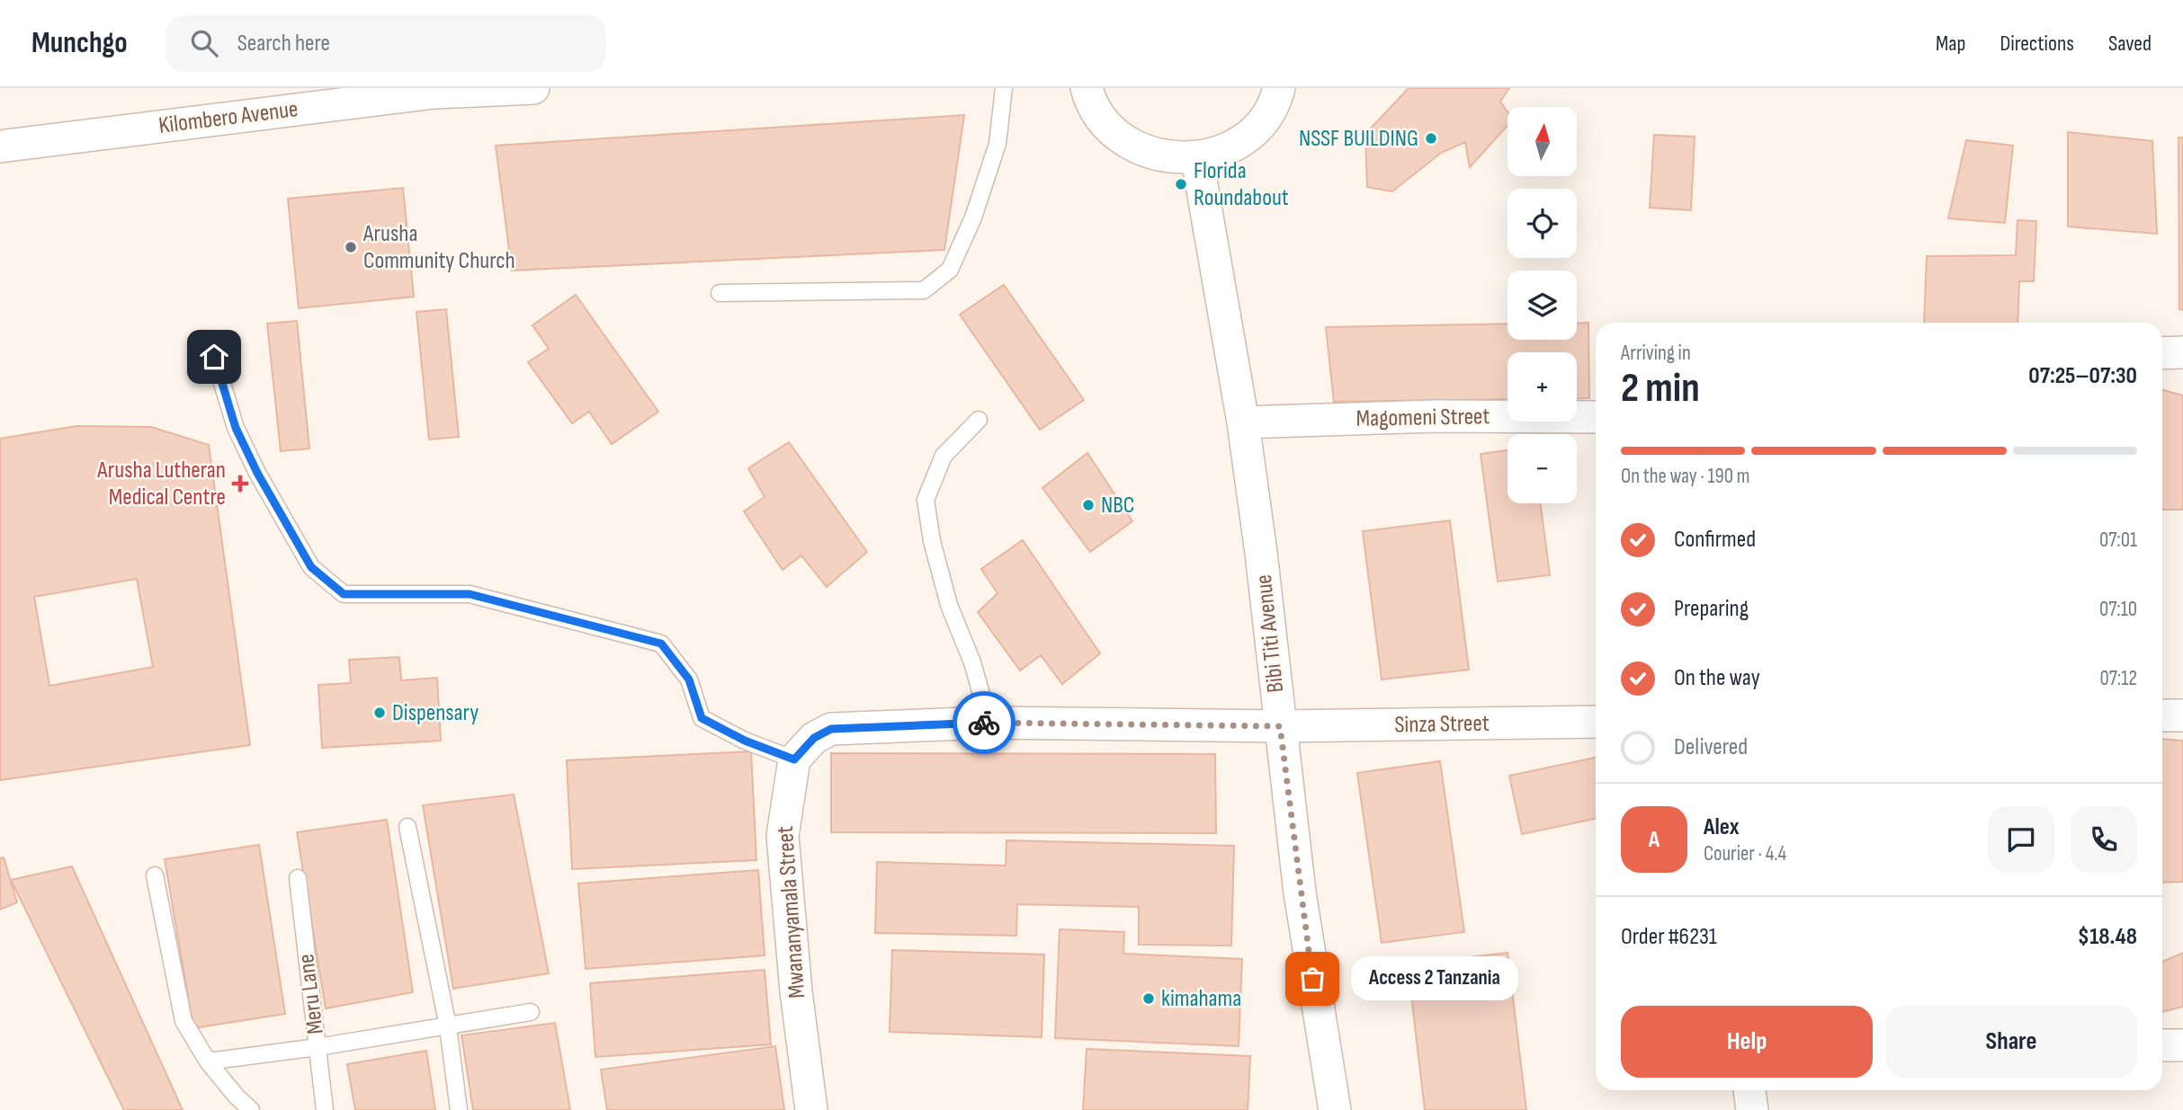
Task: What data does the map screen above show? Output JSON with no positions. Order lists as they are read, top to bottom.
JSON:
{
  "streets": {
    "street": [
      "Kilombero Avenue",
      "Magomeni Street",
      "Bibi Titi Avenue",
      "Sinza Street",
      "Mwananyamala Street"
    ],
    "lane": ["Meru Lane"]
  },
  "crossings": [
    ["Magomeni Street", "Bibi Titi Avenue"],
    ["Bibi Titi Avenue", "Sinza Street"]
  ],
  "places": {
    "other": [
      "NSSF BUILDING",
      "Florida Roundabout",
      "Arusha Community Church",
      "NBC",
      "Dispensary",
      "Access 2 Tanzania",
      "kimahama"
    ],
    "health": ["Arusha Lutheran Medical Centre"]
  },
  "north": "top",
  "page": {
    "header": "Munchgo",
    "search": "Search here",
    "nav": ["Map", "Directions", "Saved"],
    "map_buttons": ["+", "−"],
    "heading": ["2 min", "Arriving in", "07:25–07:30"],
    "panel": [
      "Alex",
      "Courier · 4.4",
      "Order #6231",
      "$18.48"
    ],
    "bar": "On the way · 190 m",
    "list": [
      ["Confirmed", "07:01"],
      ["Preparing", "07:10"],
      ["On the way", "07:12"],
      "Delivered"
    ],
    "round": "A",
    "bubble": "Access 2 Tanzania",
    "buttons": ["Help", "Share"]
  }
}
